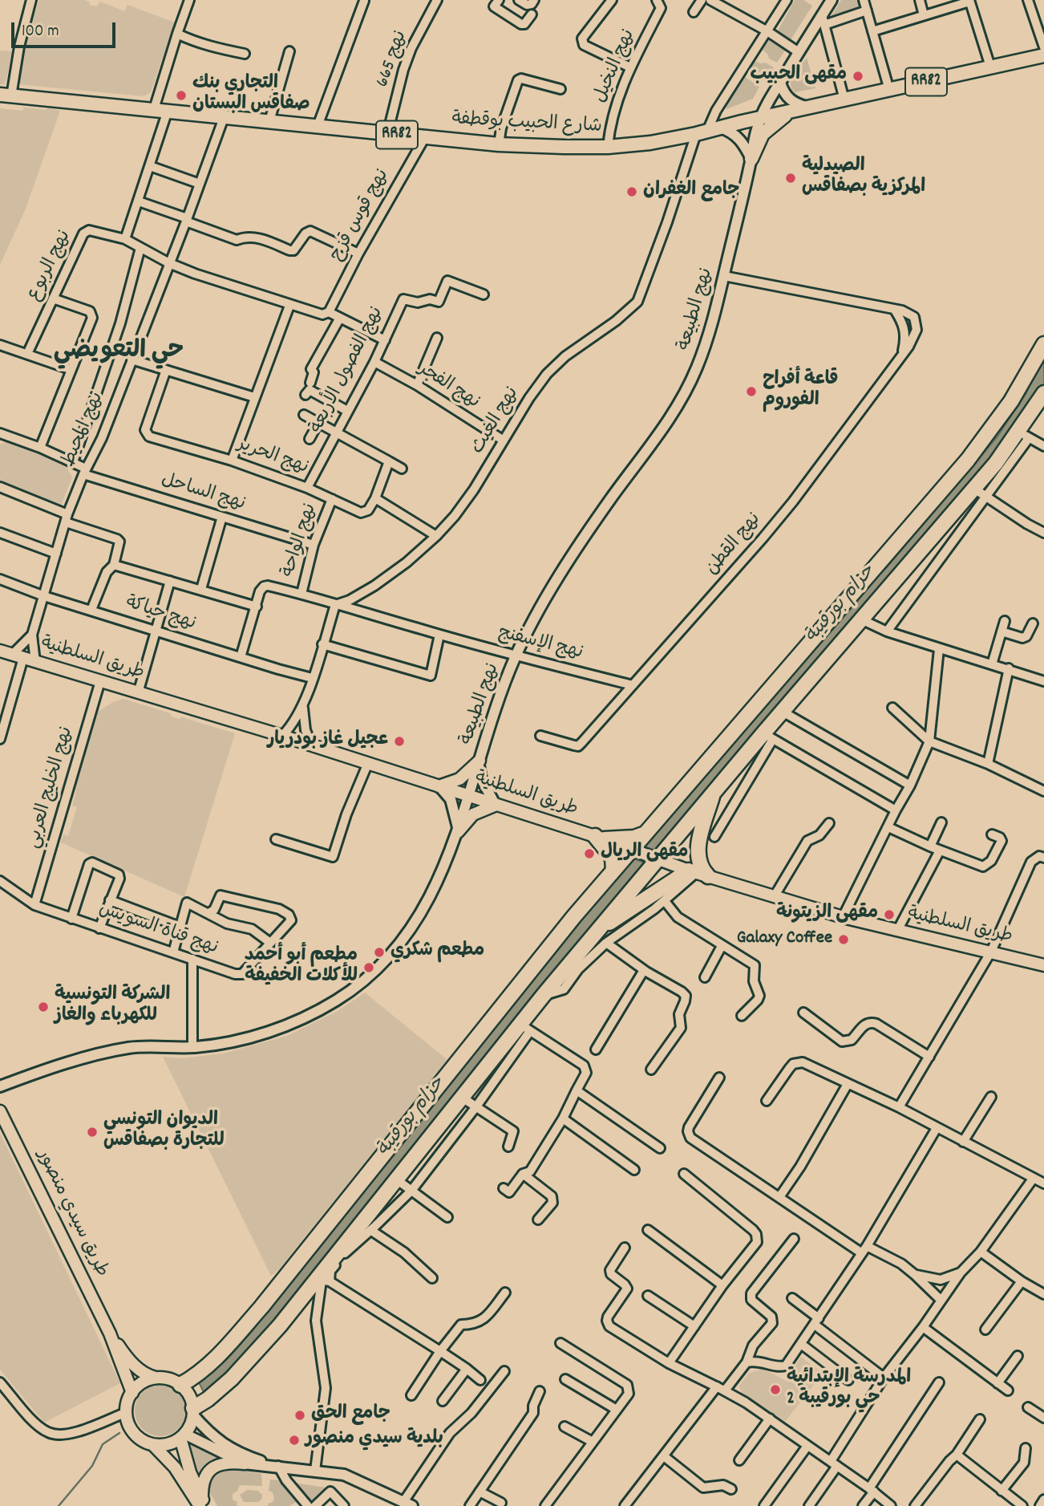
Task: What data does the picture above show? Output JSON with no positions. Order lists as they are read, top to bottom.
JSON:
{
  "streets": {
    "main road": [
      "RR82",
      "شارع الحبيب بوقطفة",
      "طريق السلطنية",
      "طريق سيدي منصور"
    ],
    "street": [
      "نهج 665",
      "نهج النخيل",
      "نهج قوس قزح",
      "نهج الربوع",
      "نهج الطبيعة",
      "نهج الفصول الأربعة",
      "نهج الفجر",
      "نهج الغيث",
      "نهج المحيط",
      "نهج الحرير",
      "نهج الساحل",
      "نهج الواحة",
      "نهج القطن",
      "نهج حياكة",
      "نهج الإسفنج",
      "نهج الخليج العربي",
      "نهج قناة السويس"
    ]
  },
  "crossings": [
    ["نهج 665", "شارع الحبيب بوقطفة"],
    ["نهج النخيل", "شارع الحبيب بوقطفة"],
    ["شارع الحبيب بوقطفة", "نهج قوس قزح"],
    ["شارع الحبيب بوقطفة", "نهج الطبيعة"],
    ["شارع الحبيب بوقطفة", "نهج الغيث"],
    ["شارع الحبيب بوقطفة", "نهج المحيط"],
    ["نهج الطبيعة", "نهج القطن"],
    ["نهج الطبيعة", "نهج الإسفنج"],
    ["نهج الطبيعة", "طريق السلطنية"],
    ["نهج الفصول الأربعة", "نهج الفجر"],
    ["نهج الفصول الأربعة", "نهج الحرير"],
    ["نهج الفجر", "نهج الغيث"],
    ["نهج الغيث", "نهج الإسفنج"],
    ["نهج المحيط", "نهج الساحل"],
    ["نهج المحيط", "نهج حياكة"],
    ["نهج المحيط", "طريق السلطنية"],
    ["نهج الحرير", "نهج الواحة"],
    ["نهج الساحل", "نهج الواحة"],
    ["نهج الواحة", "نهج الإسفنج"],
    ["نهج القطن", "نهج الإسفنج"],
    ["طريق السلطنية", "نهج الخليج العربي"],
    ["نهج الخليج العربي", "نهج قناة السويس"]
  ],
  "districts": ["حي التعويضي"],
  "water": ["حزام بورقيبة"],
  "places": [
    "مقهى الحبيب",
    "التجاري بنك صفاقس البستان",
    "الصيدلية المركزية بصفاقس",
    "جامع الغفران",
    "قاعة أفراح الفوروم",
    "عجيل غاز بودريار",
    "مقهى الريال",
    "مقهى الزيتونة",
    "Galaxy Coffee",
    "مطعم شكري",
    "مطعم أبو أحمد للأكلات الخفيفة",
    "الشركة التونسية للكهرباء والغاز",
    "الديوان التونسي للتجارة بصفاقس",
    "المدرسة الإبتدائية حي بورقيبة 2",
    "جامع الحق",
    "بلدية سيدي منصور"
  ],
  "scale_bar": "100 m"
}
